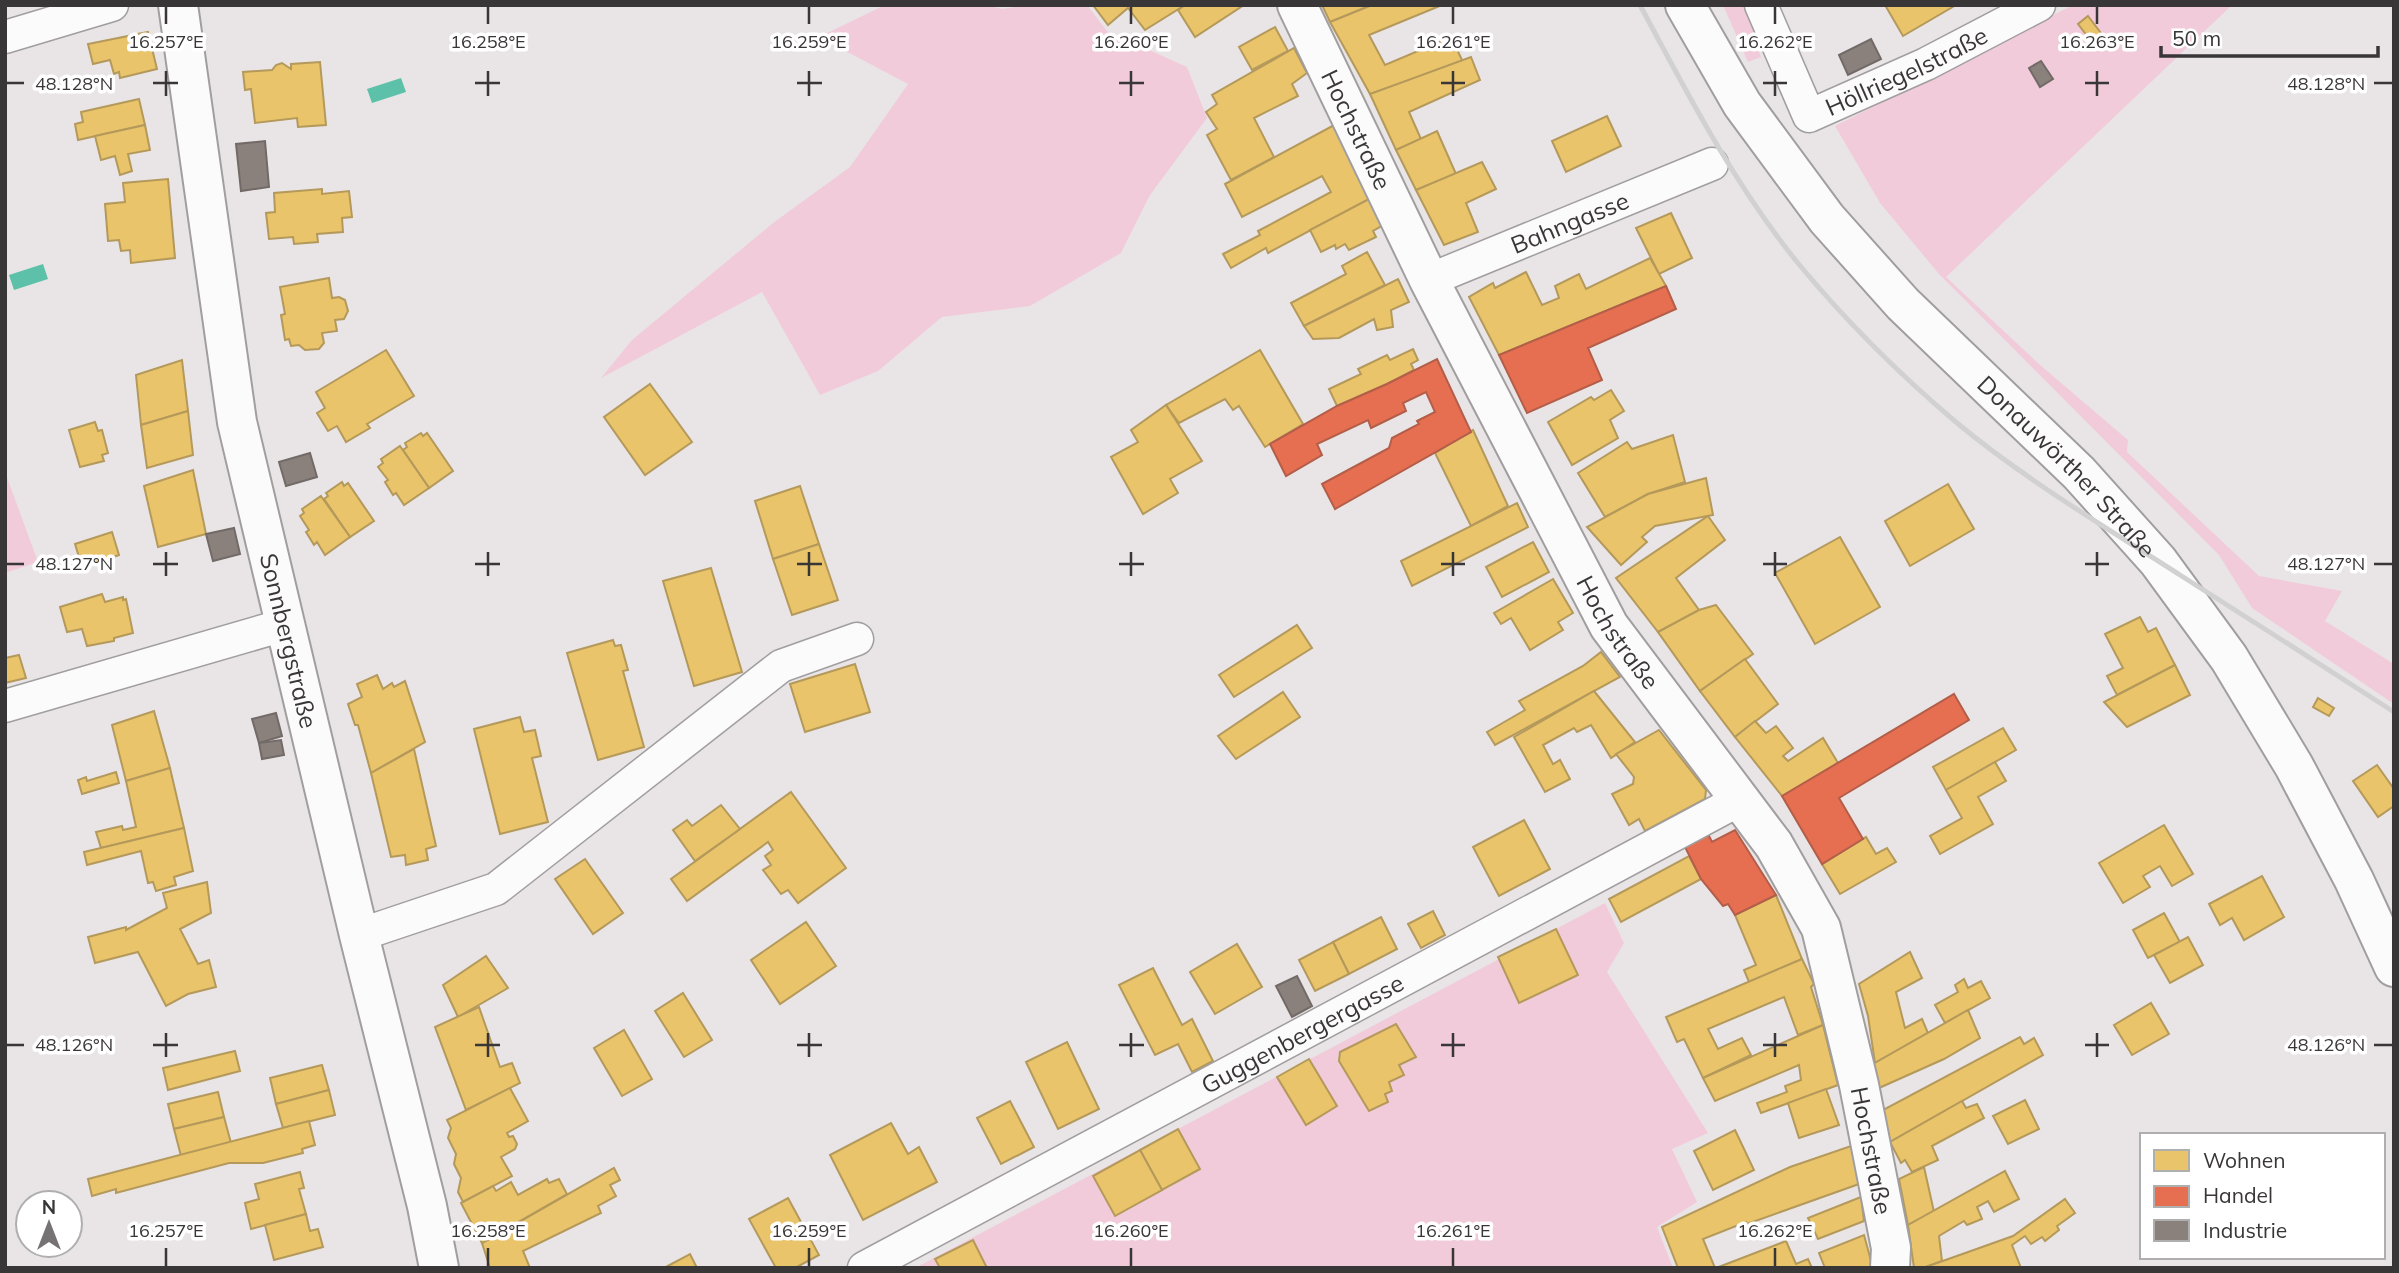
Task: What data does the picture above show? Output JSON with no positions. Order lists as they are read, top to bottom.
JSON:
{
  "streets": {
    "main road": ["Hochstraße", "Donauwörther Straße", "Sonnbergstraße"],
    "street": ["Höllriegelstraße", "Bahngasse", "Guggenbergergasse"]
  },
  "crossings": [
    ["Hochstraße", "Bahngasse"],
    ["Hochstraße", "Guggenbergergasse"]
  ],
  "legend": ["Wohnen", "Handel", "Industrie"],
  "scale_bar": "50 m",
  "north": "top",
  "coordinates": [
    "16.257°E",
    "16.258°E",
    "16.259°E",
    "16.260°E",
    "16.261°E",
    "16.262°E",
    "16.263°E",
    "48.128°N",
    "48.127°N",
    "48.126°N"
  ]
}
